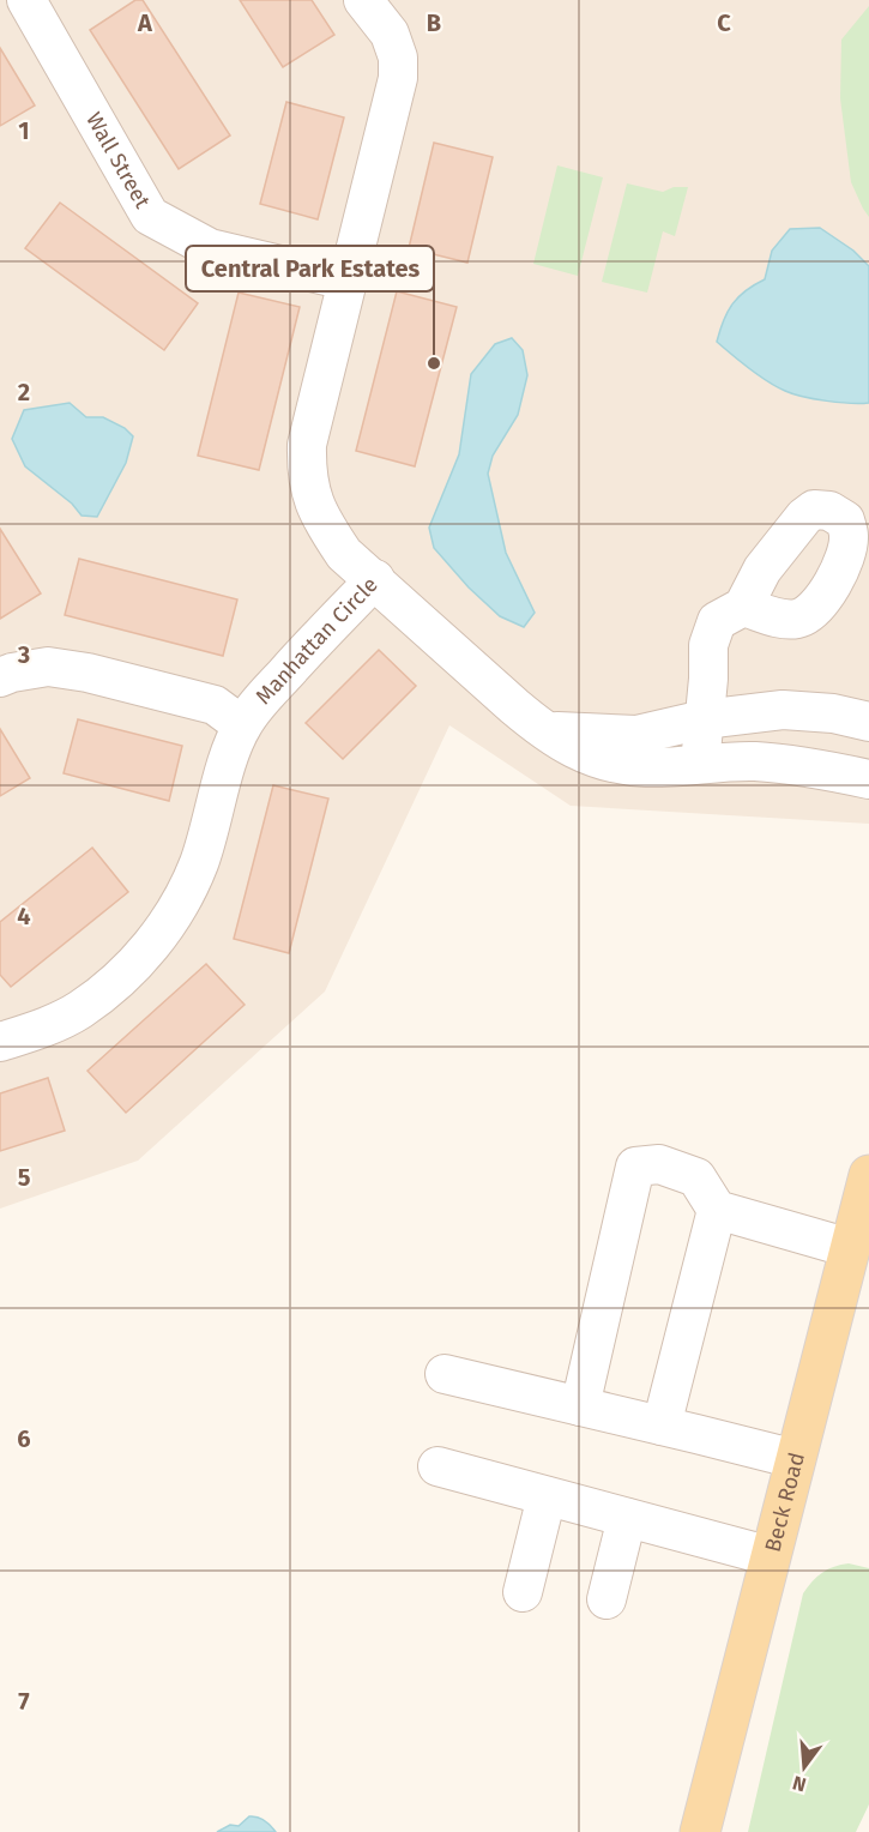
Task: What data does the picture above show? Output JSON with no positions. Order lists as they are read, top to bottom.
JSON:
{
  "streets": {
    "main road": ["Beck Road"],
    "street": ["Wall Street", "Manhattan Circle"]
  },
  "crossings": [
    ["Wall Street", "Manhattan Circle"]
  ],
  "places": ["Central Park Estates"],
  "north": "bottom",
  "grid": {
    "columns": ["A", "B", "C"],
    "rows": [
      "1",
      "2",
      "3",
      "4",
      "5",
      "6",
      "7"
    ]
  }
}
